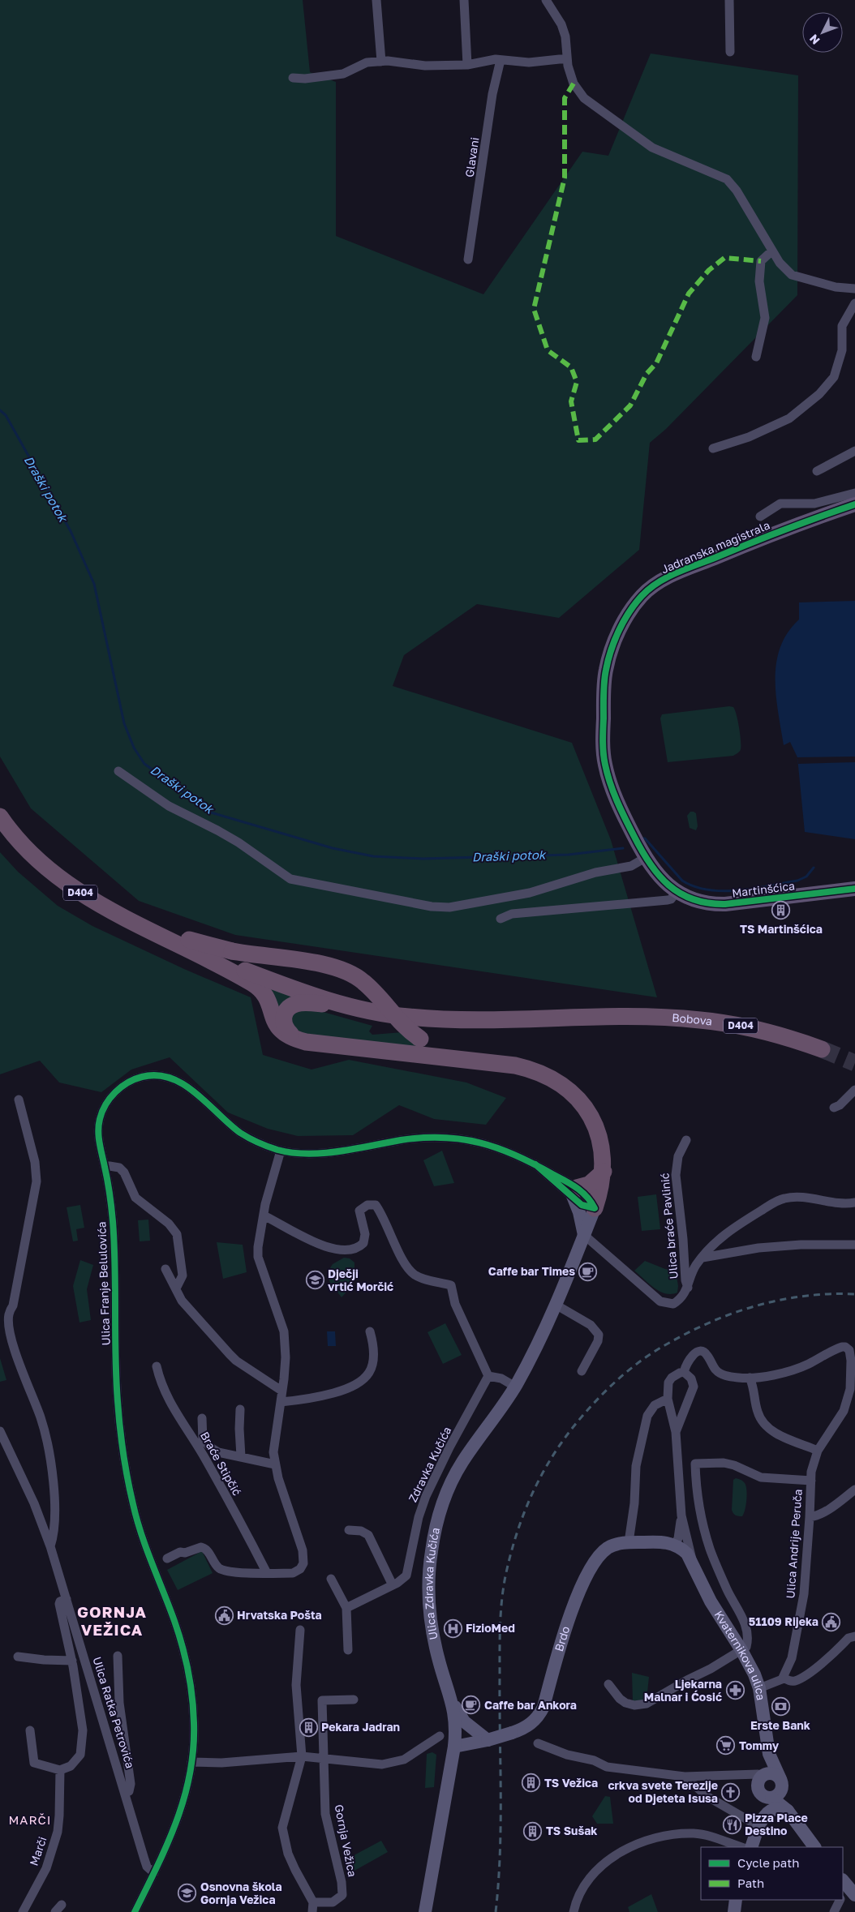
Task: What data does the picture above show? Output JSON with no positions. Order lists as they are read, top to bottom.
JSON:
{
  "streets": {
    "highway": ["D404", "Bobova"],
    "main road": [
      "Jadranska magistrala",
      "Martinšćica",
      "Ulica Zdravka Kučića",
      "Brdo",
      "Kvaternikova ulica"
    ],
    "street": [
      "Glavani",
      "Ulica braće Pavlinić",
      "Ulica Franje Belulovića",
      "Braće Stipčić",
      "Zdravka Kučića",
      "Ulica Andrije Peruča",
      "Ulica Ratka Petrovića",
      "Gornja Vežica",
      "Marči"
    ]
  },
  "crossings": [
    ["Jadranska magistrala", "Martinšćica"],
    ["D404", "Bobova"],
    ["Ulica braće Pavlinić", "Ulica Zdravka Kučića"],
    ["Ulica Franje Belulovića", "Ulica Zdravka Kučića"],
    ["Ulica Franje Belulovića", "Ulica Ratka Petrovića"],
    ["Ulica Andrije Peruča", "Kvaternikova ulica"],
    ["Ulica Zdravka Kučića", "Brdo"],
    ["Brdo", "Kvaternikova ulica"]
  ],
  "districts": ["GORNJA VEŽICA", "MARČI"],
  "water": ["Draški potok"],
  "places": {
    "building": [
      "TS Martinšćica",
      "Pekara Jadran",
      "TS Vežica",
      "TS Sušak"
    ],
    "cafe": ["Caffe bar Times", "Caffe bar Ankora"],
    "school or university": ["Dječji vrtić Morčić", "Osnovna škola Gornja Vežica"],
    "public building": ["Hrvatska Pošta", "51109 Rijeka"],
    "hospital": ["FizioMed"],
    "pharmacy": ["Ljekarna Malnar i Ćosić"],
    "bank": ["Erste Bank"],
    "supermarket": ["Tommy"],
    "church": ["crkva svete Terezije od Djeteta Isusa"],
    "restaurant": ["Pizza Place Destino"]
  },
  "legend": ["Cycle path", "Path"],
  "north": "bottom left"
}
